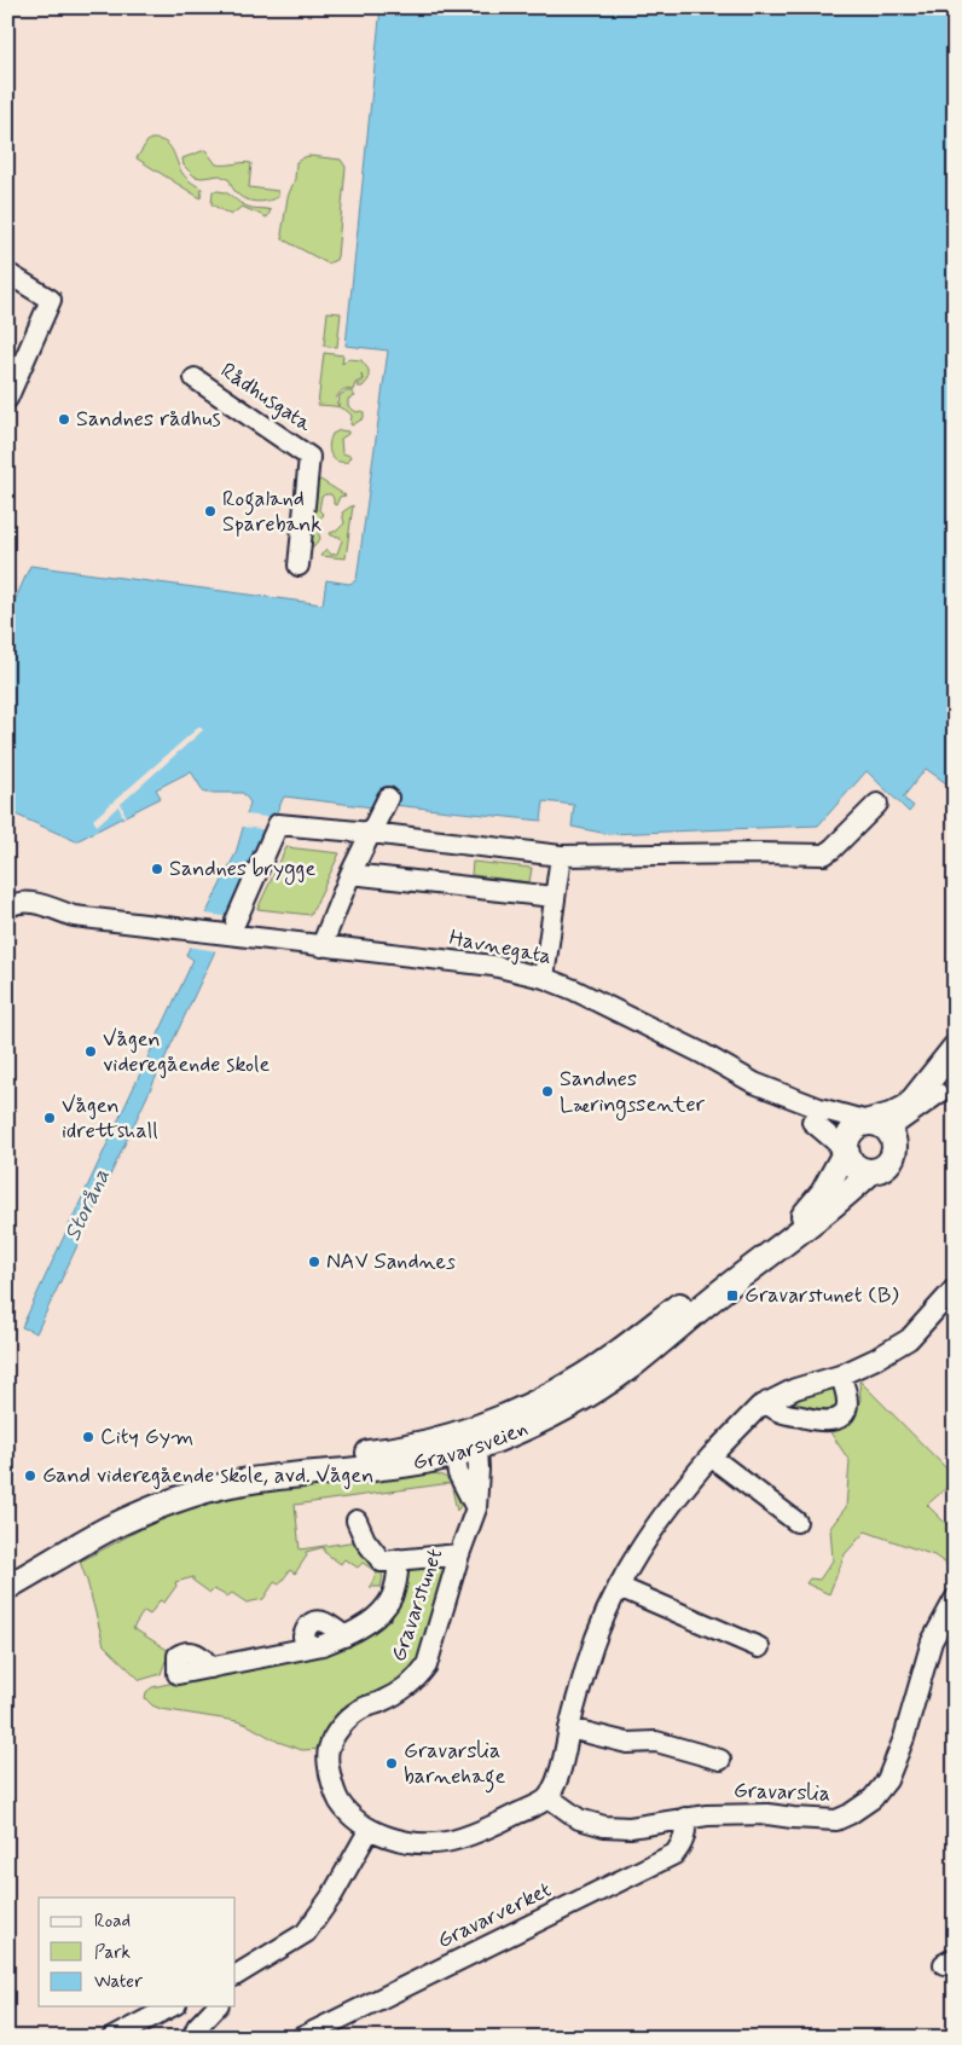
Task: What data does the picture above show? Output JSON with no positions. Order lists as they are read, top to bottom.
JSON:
{
  "streets": {
    "main road": ["Gravarsveien"],
    "street": [
      "Rådhusgata",
      "Havnegata",
      "Gravarstunet",
      "Gravarslia",
      "Gravarverket"
    ]
  },
  "crossings": [
    ["Gravarsveien", "Gravarstunet"],
    ["Gravarstunet", "Gravarslia"],
    ["Gravarslia", "Gravarverket"]
  ],
  "water": ["Storåna"],
  "places": {
    "other": [
      "Sandnes rådhus",
      "Rogaland Sparebank",
      "Sandnes brygge",
      "Vågen videregående skole",
      "Sandnes Læringssenter",
      "Vågen idrettshall",
      "NAV Sandnes",
      "City Gym",
      "Gand videregående skole, avd. Vågen",
      "Gravarslia barnehage"
    ],
    "transit": ["Gravarstunet (B)"]
  },
  "legend": ["Road", "Park", "Water"]
}
